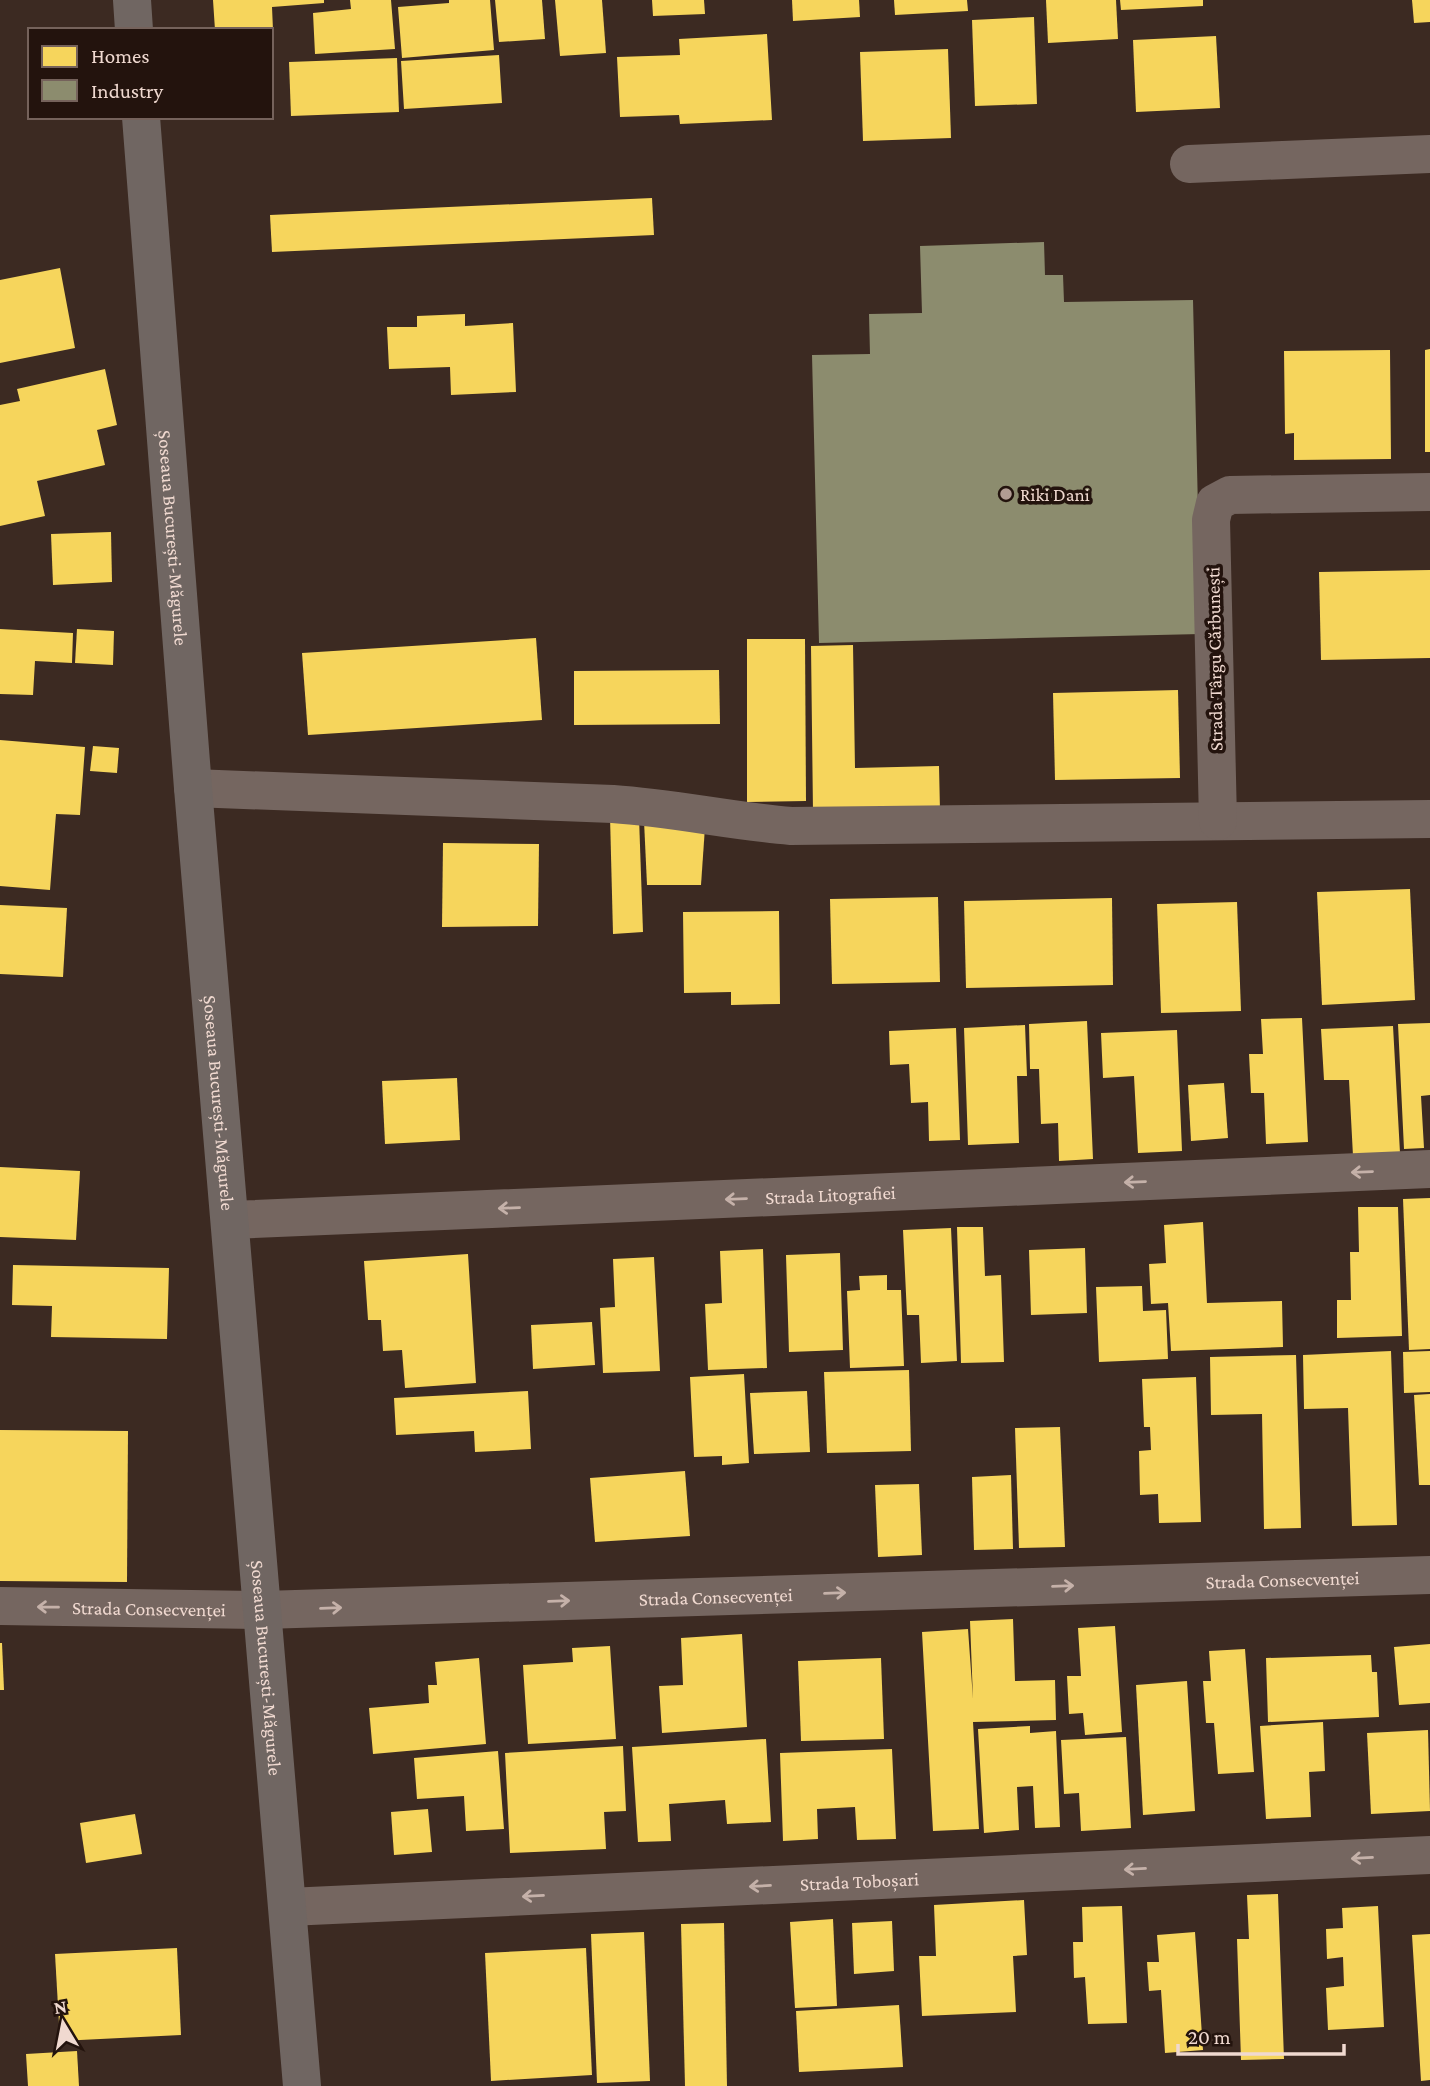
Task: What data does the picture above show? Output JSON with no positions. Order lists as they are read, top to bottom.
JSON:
{
  "streets": {
    "main road": ["Șoseaua București-Măgurele"],
    "street": [
      "Strada Târgu Cărbunești",
      "Strada Litografiei",
      "Strada Consecvenței",
      "Strada Toboșari"
    ]
  },
  "crossings": [
    ["Șoseaua București-Măgurele", "Strada Litografiei"],
    ["Șoseaua București-Măgurele", "Strada Consecvenței"],
    ["Șoseaua București-Măgurele", "Strada Toboșari"]
  ],
  "one_way": ["Strada Litografiei", "Strada Toboșari"],
  "places": ["Riki Dani"],
  "legend": ["Homes", "Industry"],
  "scale_bar": "20 m",
  "north": "top"
}
